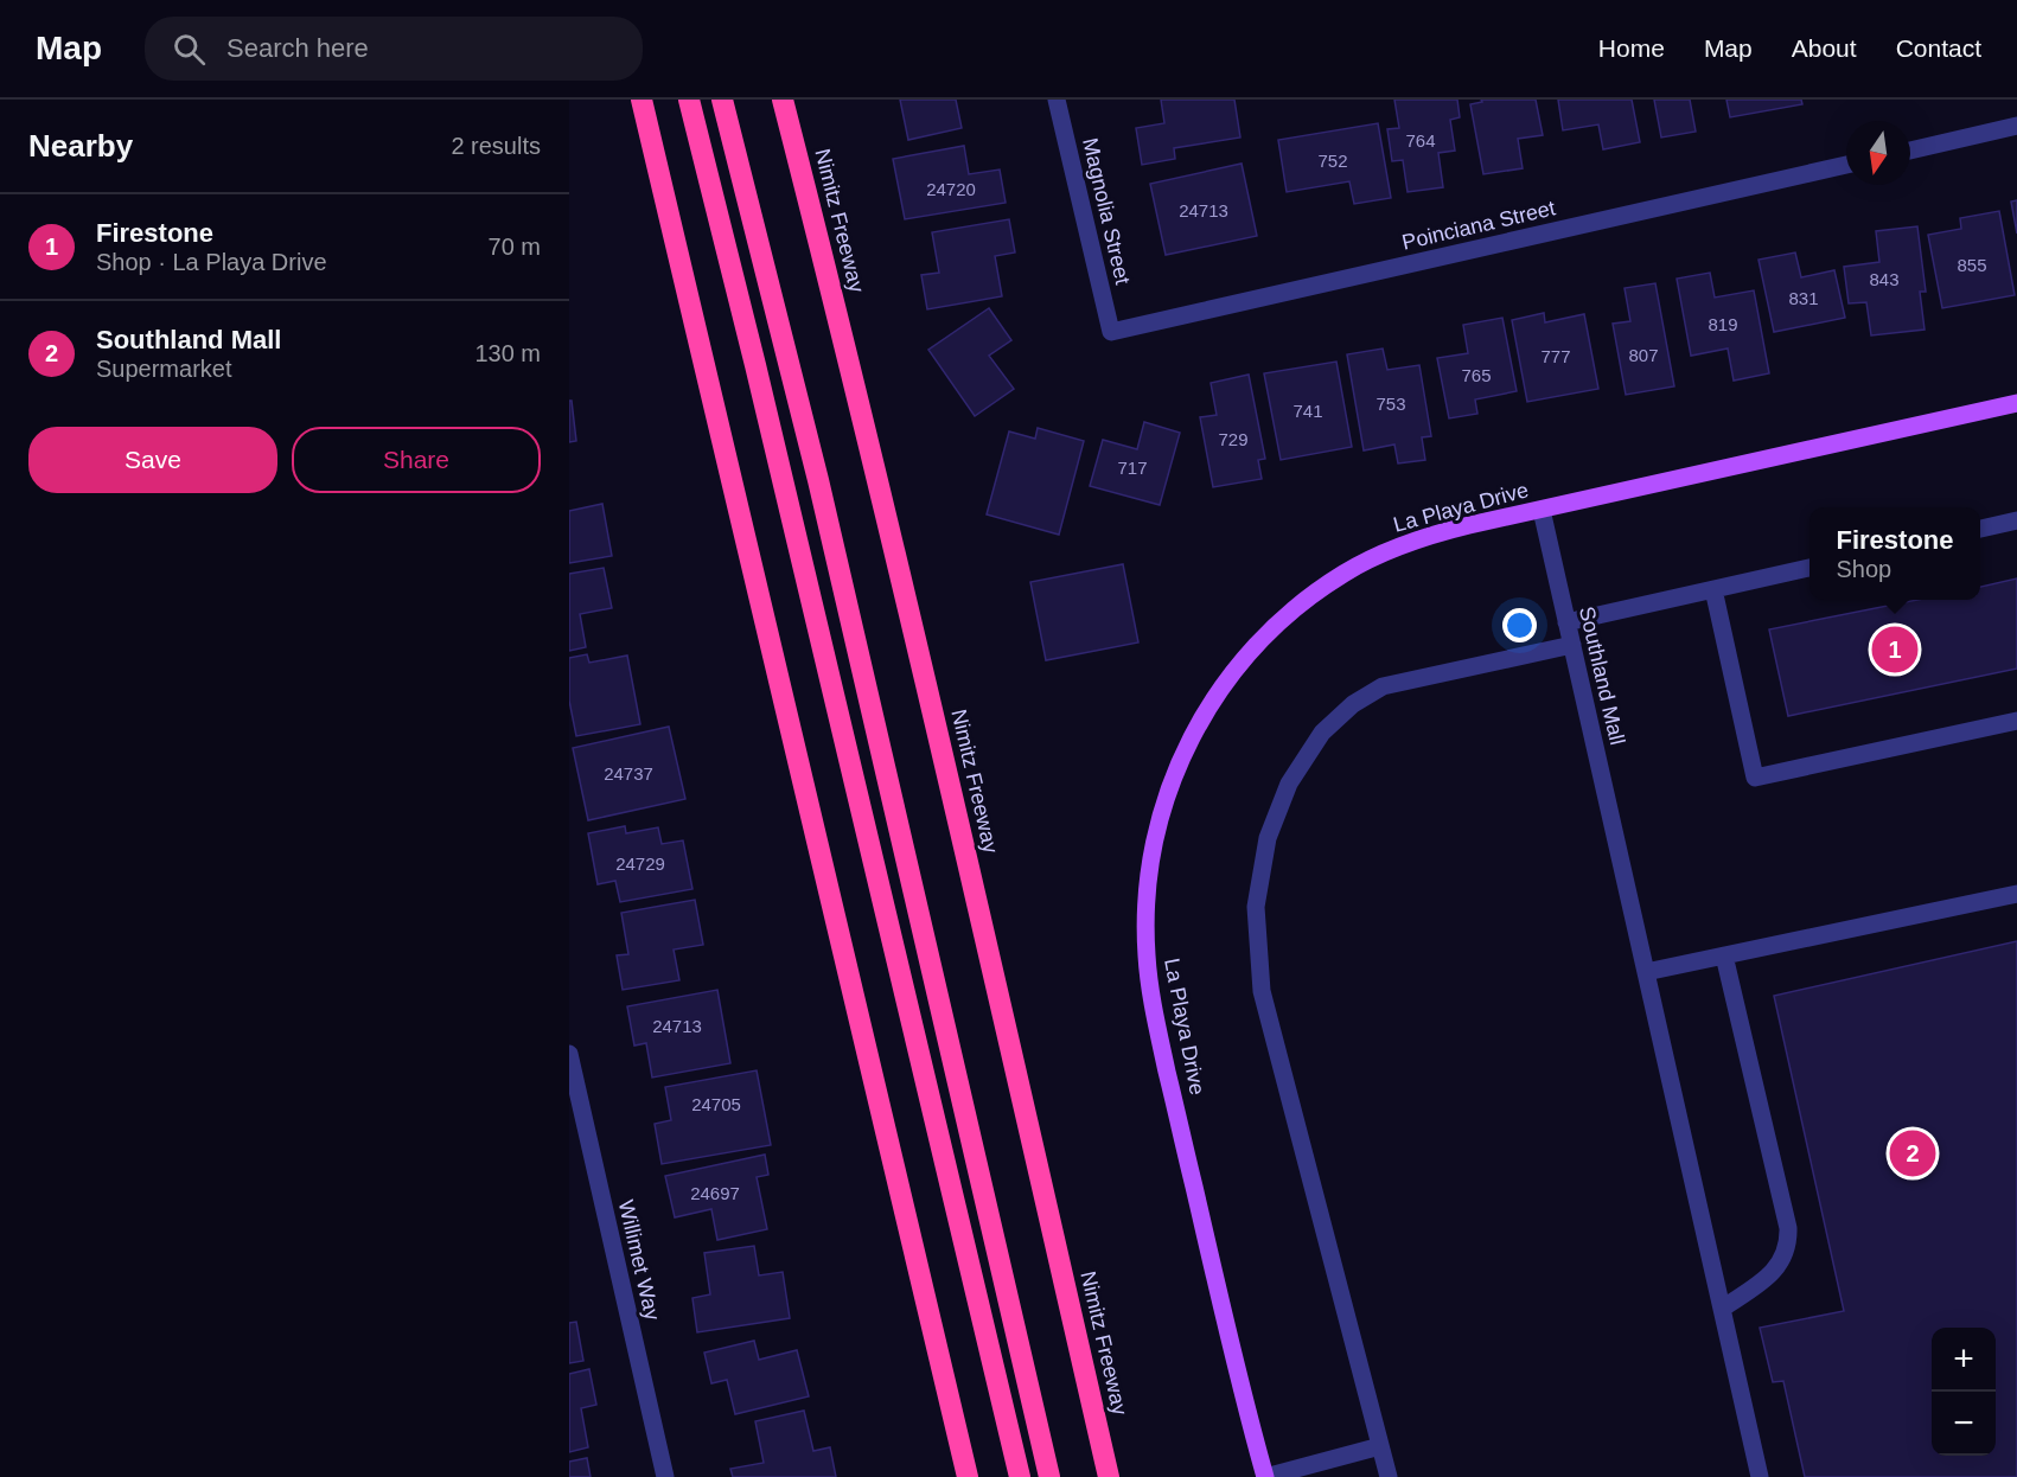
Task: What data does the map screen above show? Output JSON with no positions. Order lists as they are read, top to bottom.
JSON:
{
  "streets": {
    "highway": ["Nimitz Freeway"],
    "main road": ["La Playa Drive"],
    "street": [
      "Magnolia Street",
      "Poinciana Street",
      "Southland Mall",
      "Willimet Way"
    ]
  },
  "crossings": [
    ["Magnolia Street", "Poinciana Street"],
    ["La Playa Drive", "Southland Mall"]
  ],
  "house_numbers": [
    "764",
    "752",
    "24720",
    "24713",
    "855",
    "843",
    "831",
    "819",
    "807",
    "777",
    "765",
    "753",
    "741",
    "729",
    "717",
    "24737",
    "24729",
    "24713",
    "24705",
    "24697"
  ],
  "north": "bottom",
  "page": {
    "header": "Map",
    "search": "Search here",
    "nav": [
      "Home",
      "Map",
      "About",
      "Contact"
    ],
    "heading": ["Nearby", "2 results"],
    "list": [
      {
        "mark": "1",
        "name": "Firestone",
        "note": "Shop · La Playa Drive",
        "value": "70 m"
      },
      {
        "mark": "2",
        "name": "Southland Mall",
        "note": "Supermarket",
        "value": "130 m"
      }
    ],
    "buttons": ["Save", "Share"],
    "popup": ["Firestone", "Shop"],
    "pins": ["1", "2"],
    "map_buttons": ["+", "−"]
  }
}
